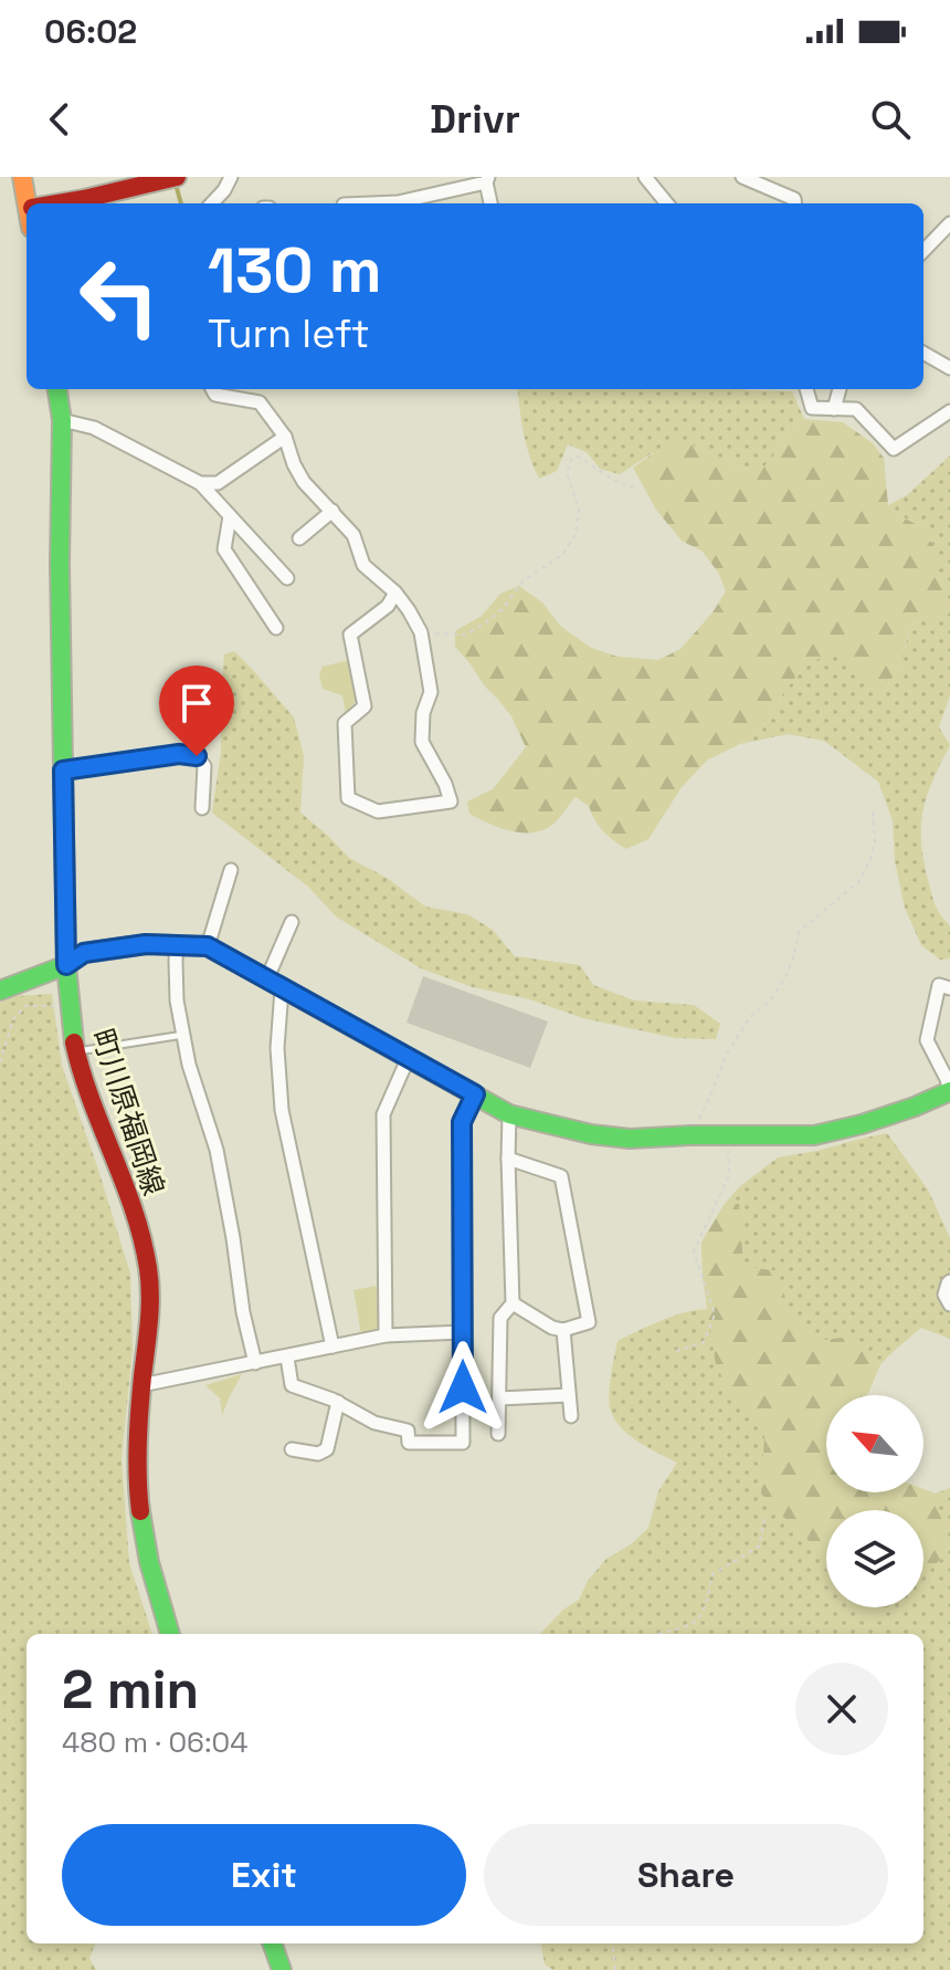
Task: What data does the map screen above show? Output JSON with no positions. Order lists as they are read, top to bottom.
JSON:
{
  "streets": {
    "main road": ["町川原福岡線"]
  },
  "north": "top left",
  "page": {
    "status": "06:02",
    "header": "Drivr",
    "turn": ["130 m", "Turn left"],
    "heading": ["2 min", "480 m · 06:04"],
    "buttons": ["Exit", "Share"]
  }
}
